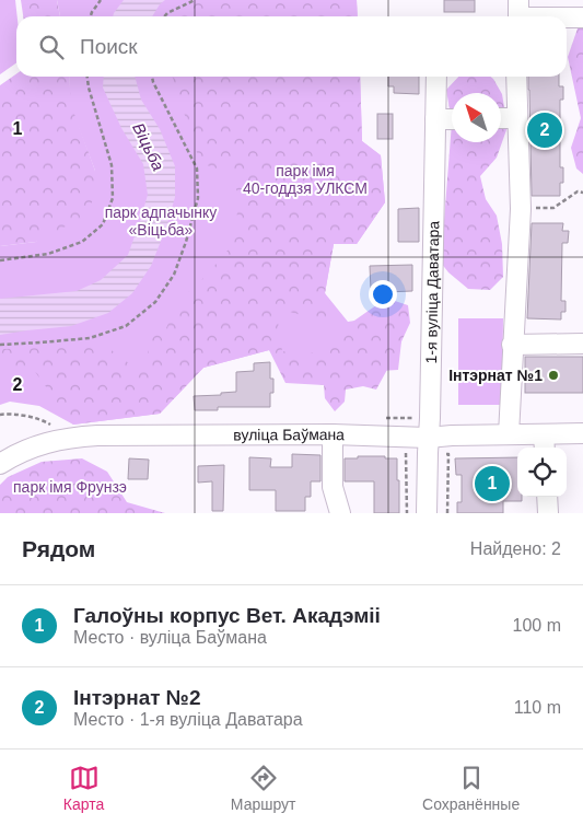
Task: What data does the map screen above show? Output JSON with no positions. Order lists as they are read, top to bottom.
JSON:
{
  "streets": {
    "street": ["1-я вуліца Даватара", "вуліца Баўмана"]
  },
  "crossings": [
    ["1-я вуліца Даватара", "вуліца Баўмана"]
  ],
  "water": ["Віцьба"],
  "parks": ["парк імя 40-годдзя УЛКСМ", "парк адпачынку «Віцьба»", "парк імя Фрунзэ"],
  "places": ["Інтэрнат №1"],
  "north": "top left",
  "page": {
    "search": "Поиск",
    "pins": ["2", "1"],
    "heading": ["Рядом", "Найдено: 2"],
    "list": [
      {
        "mark": "1",
        "name": "Галоўны корпус Вет. Акадэміі",
        "note": "Место · вуліца Баўмана",
        "value": "100 m"
      },
      {
        "mark": "2",
        "name": "Інтэрнат №2",
        "note": "Место · 1-я вуліца Даватара",
        "value": "110 m"
      }
    ],
    "nav": ["Карта", "Маршрут", "Сохранённые"]
  },
  "grid": {
    "rows": ["1", "2"]
  }
}
